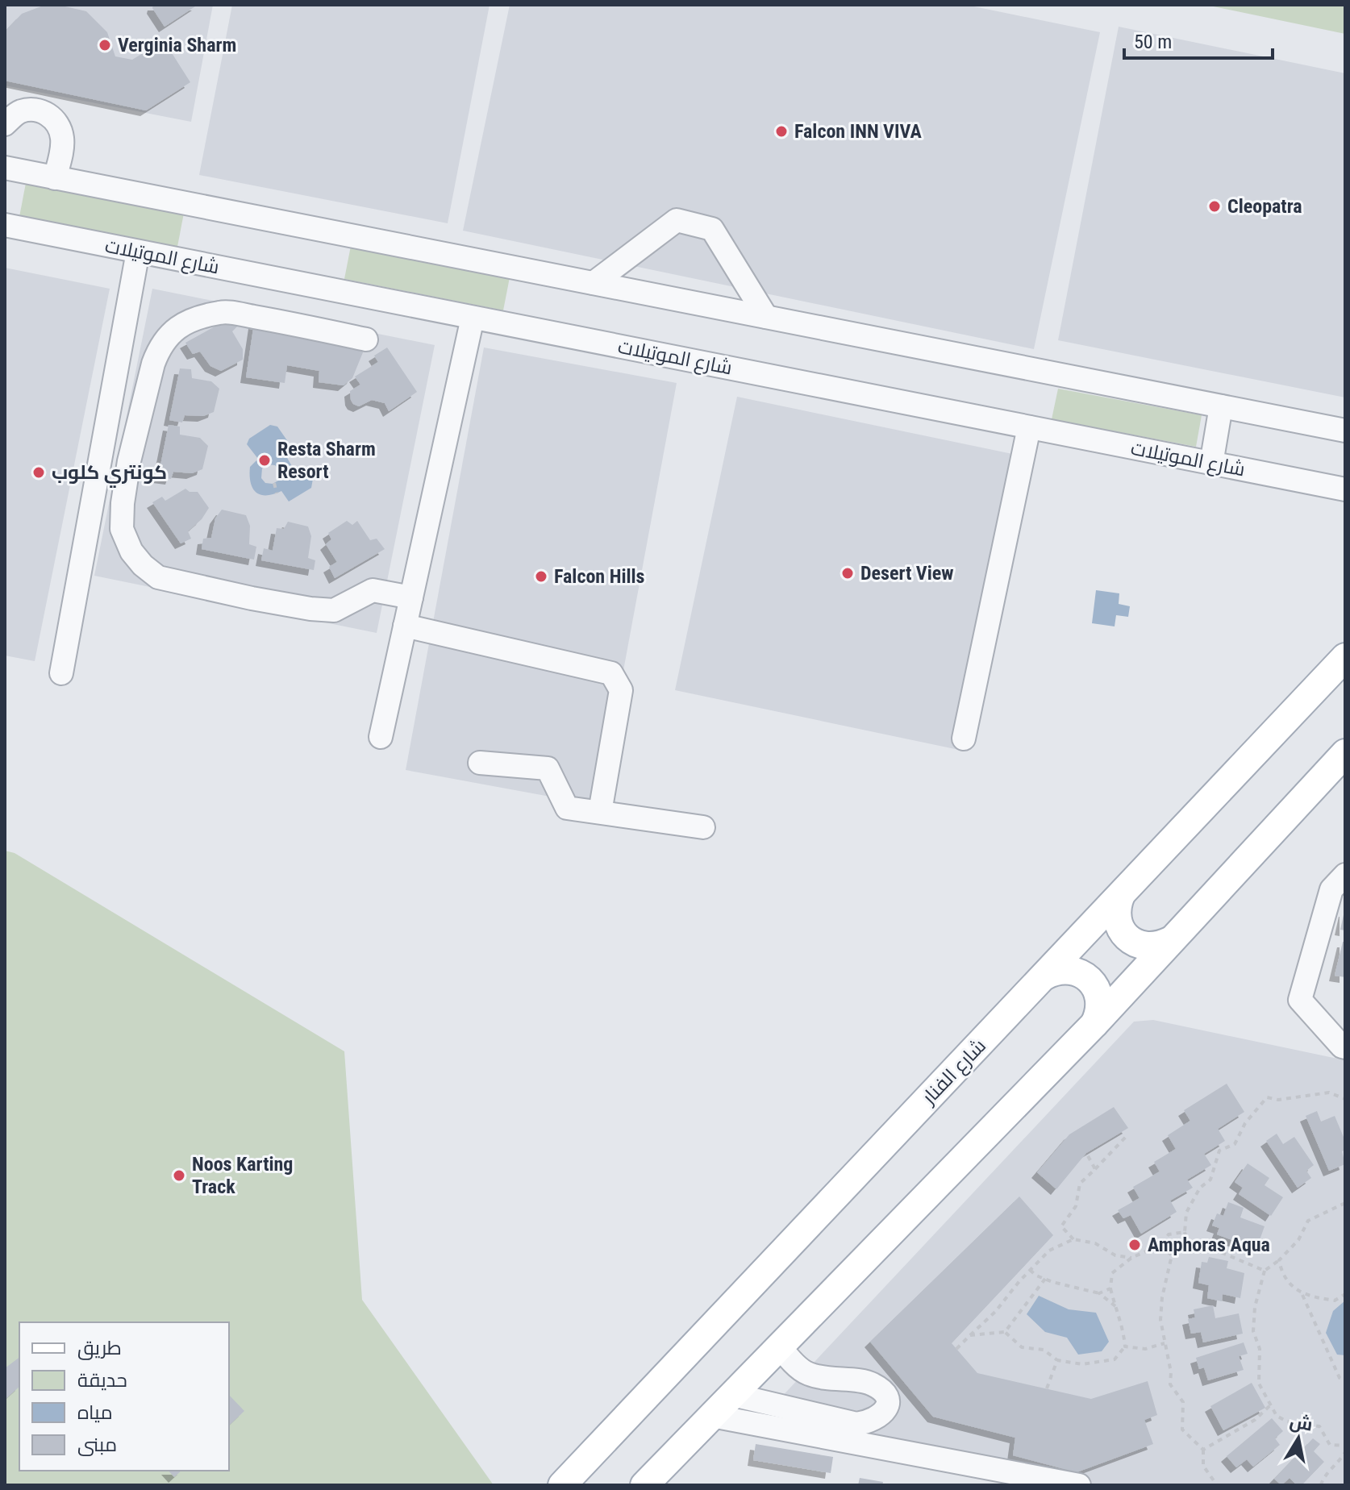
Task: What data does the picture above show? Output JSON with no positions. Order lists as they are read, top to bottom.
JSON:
{
  "streets": {
    "main road": ["شارع الفنار"],
    "street": ["شارع الموتيلات"]
  },
  "places": [
    "Verginia Sharm",
    "Falcon INN VIVA",
    "Cleopatra",
    "Resta Sharm Resort",
    "كونتري كلوب",
    "Desert View",
    "Falcon Hills",
    "Noos Karting Track",
    "Amphoras Aqua"
  ],
  "legend": [
    "طريق",
    "حديقة",
    "مياه",
    "مبنى"
  ],
  "scale_bar": "50 m",
  "north": "top"
}
